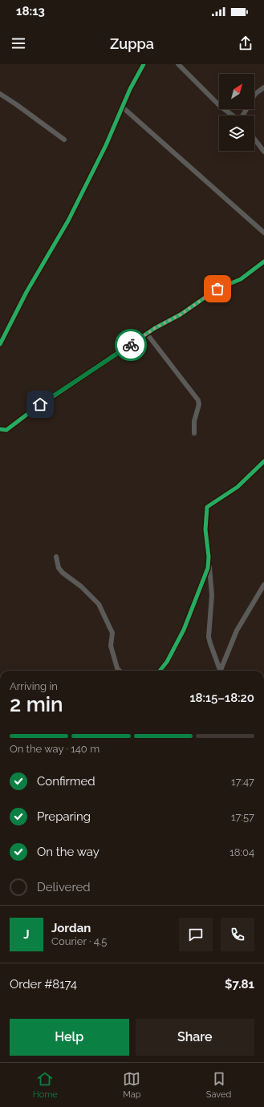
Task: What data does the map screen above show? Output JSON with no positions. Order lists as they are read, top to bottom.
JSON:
{
  "north": "top right",
  "page": {
    "status": "18:13",
    "header": "Zuppa",
    "heading": ["2 min", "Arriving in", "18:15–18:20"],
    "panel": [
      "Jordan",
      "Courier · 4.5",
      "Order #8174",
      "$7.81"
    ],
    "bar": "On the way · 140 m",
    "list": [
      ["Confirmed", "17:47"],
      ["Preparing", "17:57"],
      ["On the way", "18:04"],
      "Delivered"
    ],
    "round": "J",
    "buttons": ["Help", "Share"],
    "tabs": ["Home", "Map", "Saved"]
  }
}
